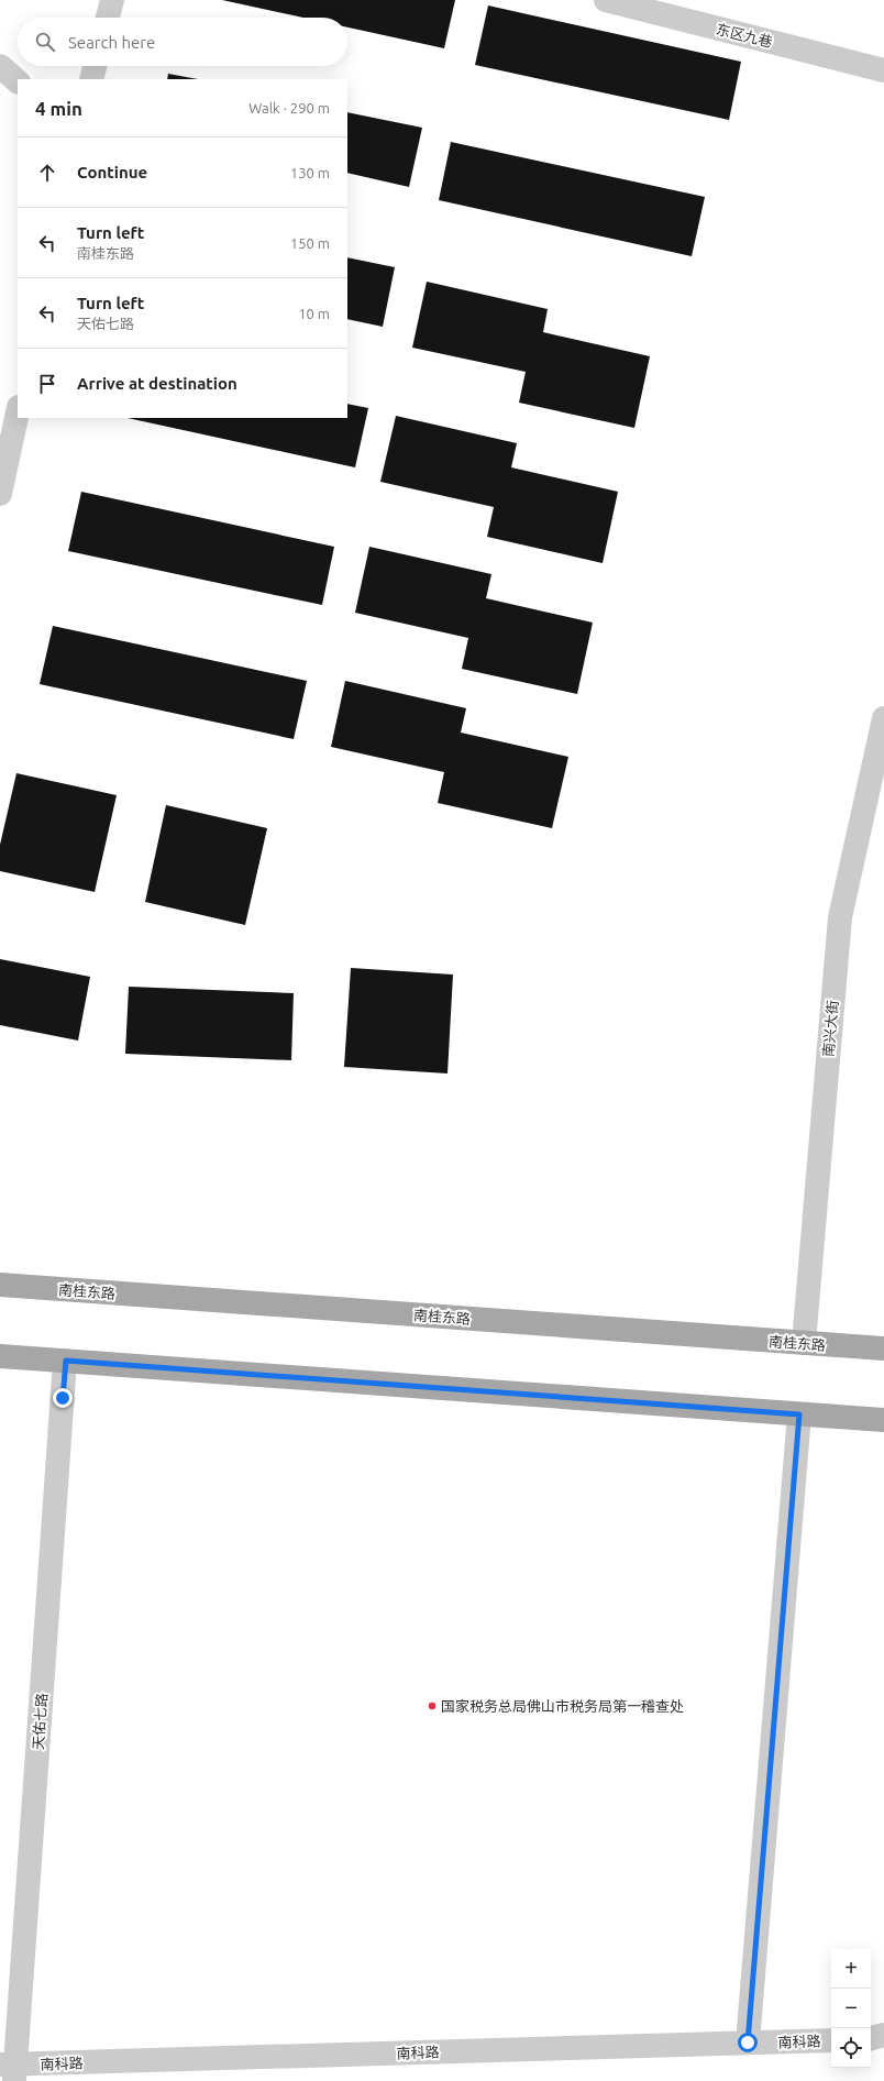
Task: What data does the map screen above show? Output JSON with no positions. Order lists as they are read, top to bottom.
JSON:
{
  "streets": {
    "main road": ["南桂东路"],
    "street": [
      "东区九巷",
      "南兴大街",
      "天佑七路",
      "南科路"
    ]
  },
  "crossings": [
    ["南兴大街", "南桂东路"],
    ["天佑七路", "南科路"]
  ],
  "places": ["国家税务总局佛山市税务局第一稽查处"],
  "page": {
    "search": "Search here",
    "heading": ["4 min", "Walk · 290 m"],
    "list": [
      ["Continue", "130 m"],
      ["Turn left", "南桂东路", "150 m"],
      ["Turn left", "天佑七路", "10 m"],
      "Arrive at destination"
    ],
    "map_buttons": ["+", "−"]
  }
}
